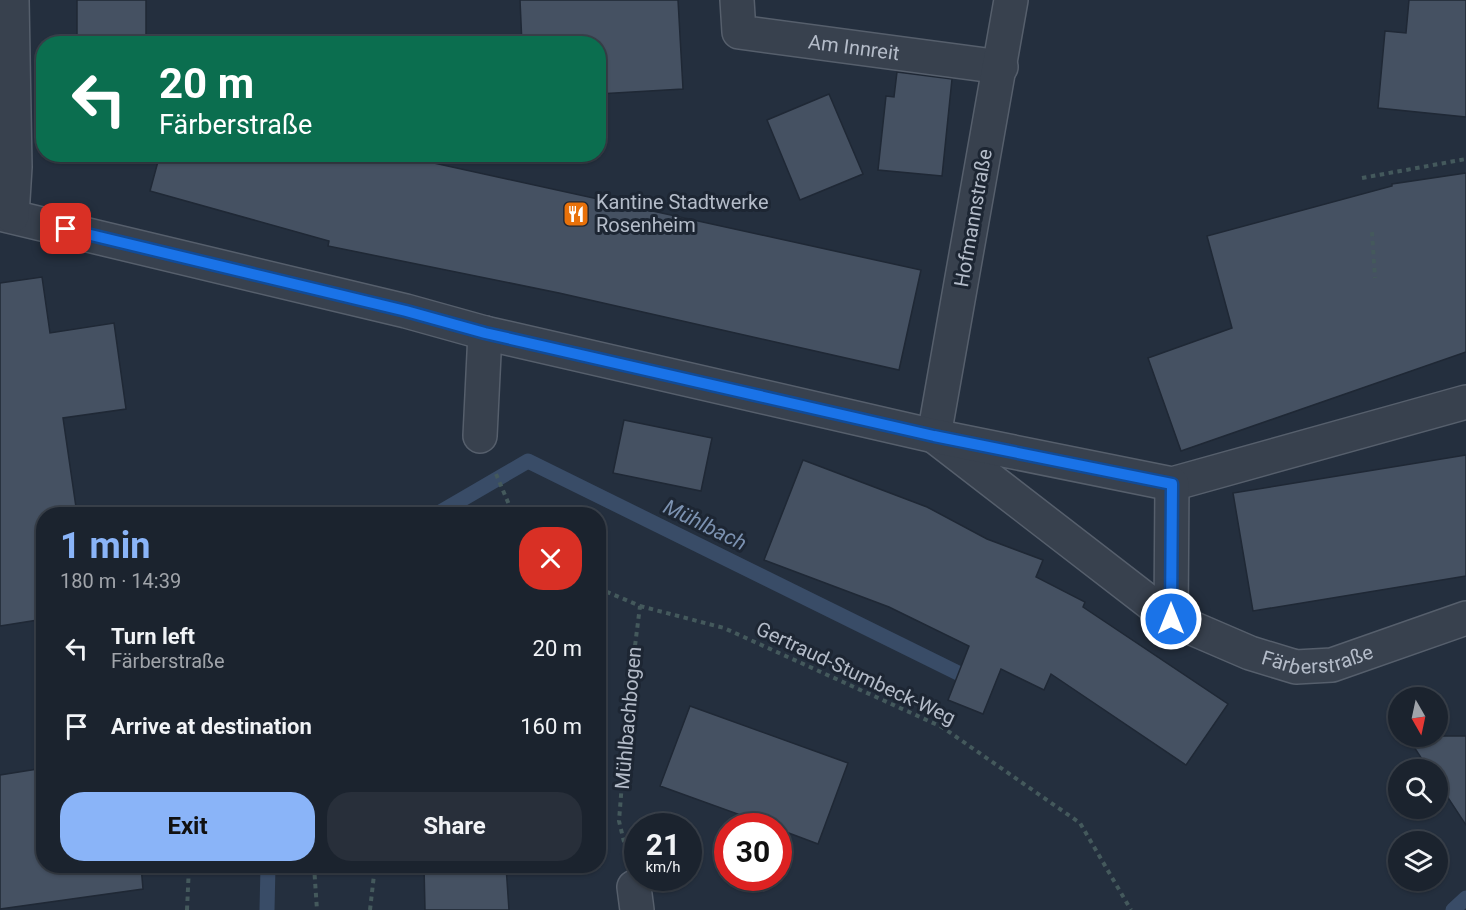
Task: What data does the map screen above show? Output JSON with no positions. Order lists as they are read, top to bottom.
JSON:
{
  "streets": {
    "street": ["Am Innreit", "Hofmannstraße", "Färberstraße"],
    "path": ["Gertraud-Stumbeck-Weg", "Mühlbachbogen"]
  },
  "crossings": [
    ["Am Innreit", "Hofmannstraße"],
    ["Hofmannstraße", "Färberstraße"],
    ["Gertraud-Stumbeck-Weg", "Mühlbachbogen"]
  ],
  "water": ["Mühlbach"],
  "places": {
    "restaurant": ["Kantine Stadtwerke Rosenheim"]
  },
  "north": "bottom",
  "page": {
    "turn": ["20 m", "Färberstraße"],
    "heading": ["1 min", "180 m · 14:39"],
    "list": [
      {
        "name": "Turn left",
        "note": "Färberstraße",
        "value": "20 m"
      },
      {
        "name": "Arrive at destination",
        "value": "160 m"
      }
    ],
    "buttons": ["Exit", "Share"],
    "speed": "21 km/h",
    "limit": "30"
  }
}
